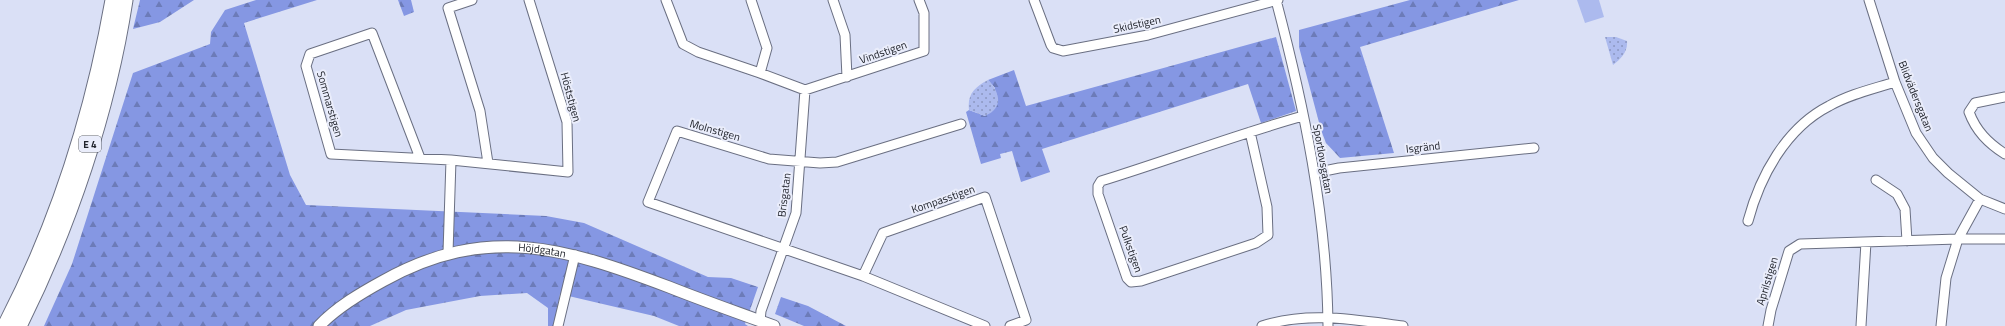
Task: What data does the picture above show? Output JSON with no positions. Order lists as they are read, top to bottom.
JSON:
{
  "streets": {
    "highway": ["E 4"],
    "street": [
      "Skidstigen",
      "Vindstigen",
      "Blidvädersgatan",
      "Höststigen",
      "Sommarstigen",
      "Molnstigen",
      "Isgränd",
      "Sportlovsgatan",
      "Brisgatan",
      "Kompasstigen",
      "Pulkstigen",
      "Höjdgatan",
      "Aprilstigen"
    ]
  },
  "crossings": [
    ["Skidstigen", "Sportlovsgatan"],
    ["Vindstigen", "Brisgatan"],
    ["Höststigen", "Sommarstigen"],
    ["Molnstigen", "Brisgatan"],
    ["Isgränd", "Sportlovsgatan"],
    ["Sportlovsgatan", "Pulkstigen"],
    ["Brisgatan", "Höjdgatan"]
  ]
}
